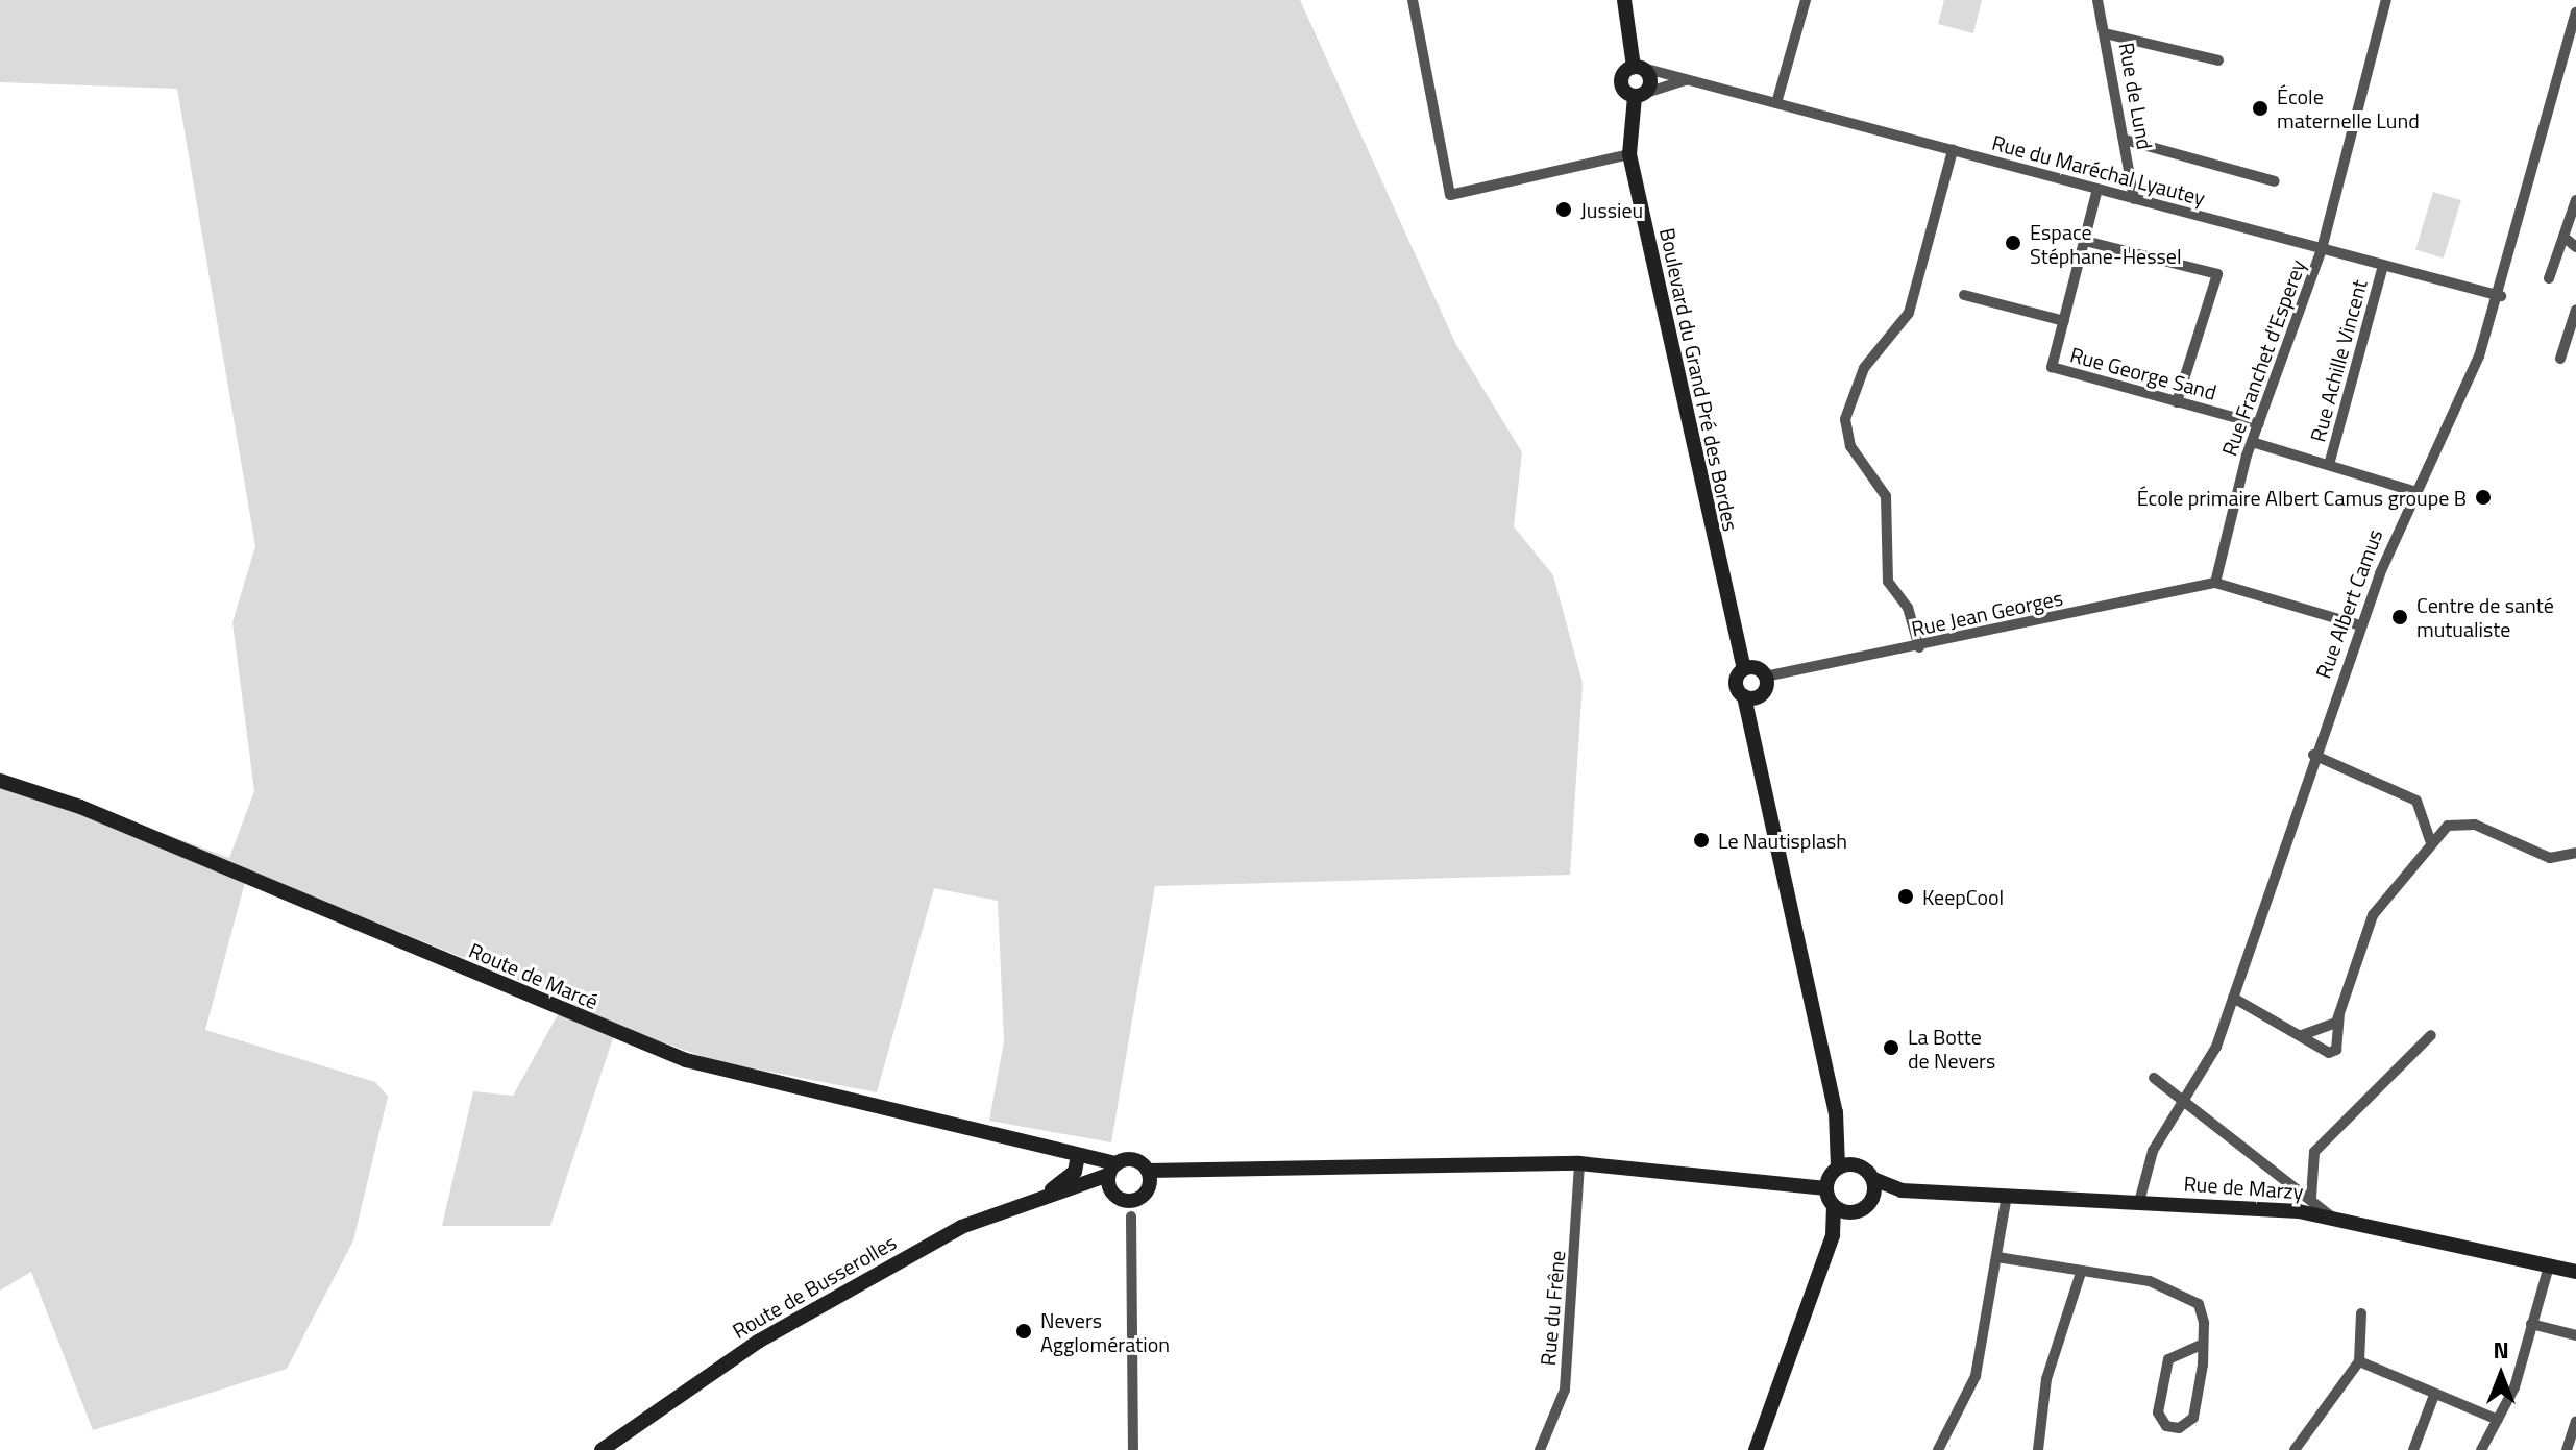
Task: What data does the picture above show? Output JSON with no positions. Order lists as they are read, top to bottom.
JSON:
{
  "streets": {
    "main road": [
      "Boulevard du Grand Pré des Bordes",
      "Route de Marcé",
      "Rue de Marzy",
      "Route de Busserolles"
    ],
    "street": [
      "Rue de Lund",
      "Rue du Maréchal Lyautey",
      "Rue Franchet d'Esperey",
      "Rue Achille Vincent",
      "Rue George Sand",
      "Rue Albert Camus",
      "Rue Jean Georges",
      "Rue du Frêne"
    ]
  },
  "crossings": [
    ["Rue de Lund", "Rue du Maréchal Lyautey"],
    ["Rue du Maréchal Lyautey", "Rue Franchet d'Esperey"],
    ["Rue du Maréchal Lyautey", "Rue Achille Vincent"],
    ["Rue du Maréchal Lyautey", "Rue George Sand"],
    ["Rue du Maréchal Lyautey", "Rue Albert Camus"],
    ["Rue Franchet d'Esperey", "Rue George Sand"],
    ["Rue Franchet d'Esperey", "Rue Jean Georges"],
    ["Rue Albert Camus", "Rue de Marzy"],
    ["Route de Marcé", "Route de Busserolles"]
  ],
  "places": [
    "École maternelle Lund",
    "Jussieu",
    "Espace Stéphane-Hessel",
    "École primaire Albert Camus groupe B",
    "Centre de santé mutualiste",
    "Le Nautisplash",
    "KeepCool",
    "La Botte de Nevers",
    "Nevers Agglomération"
  ],
  "north": "top"
}
